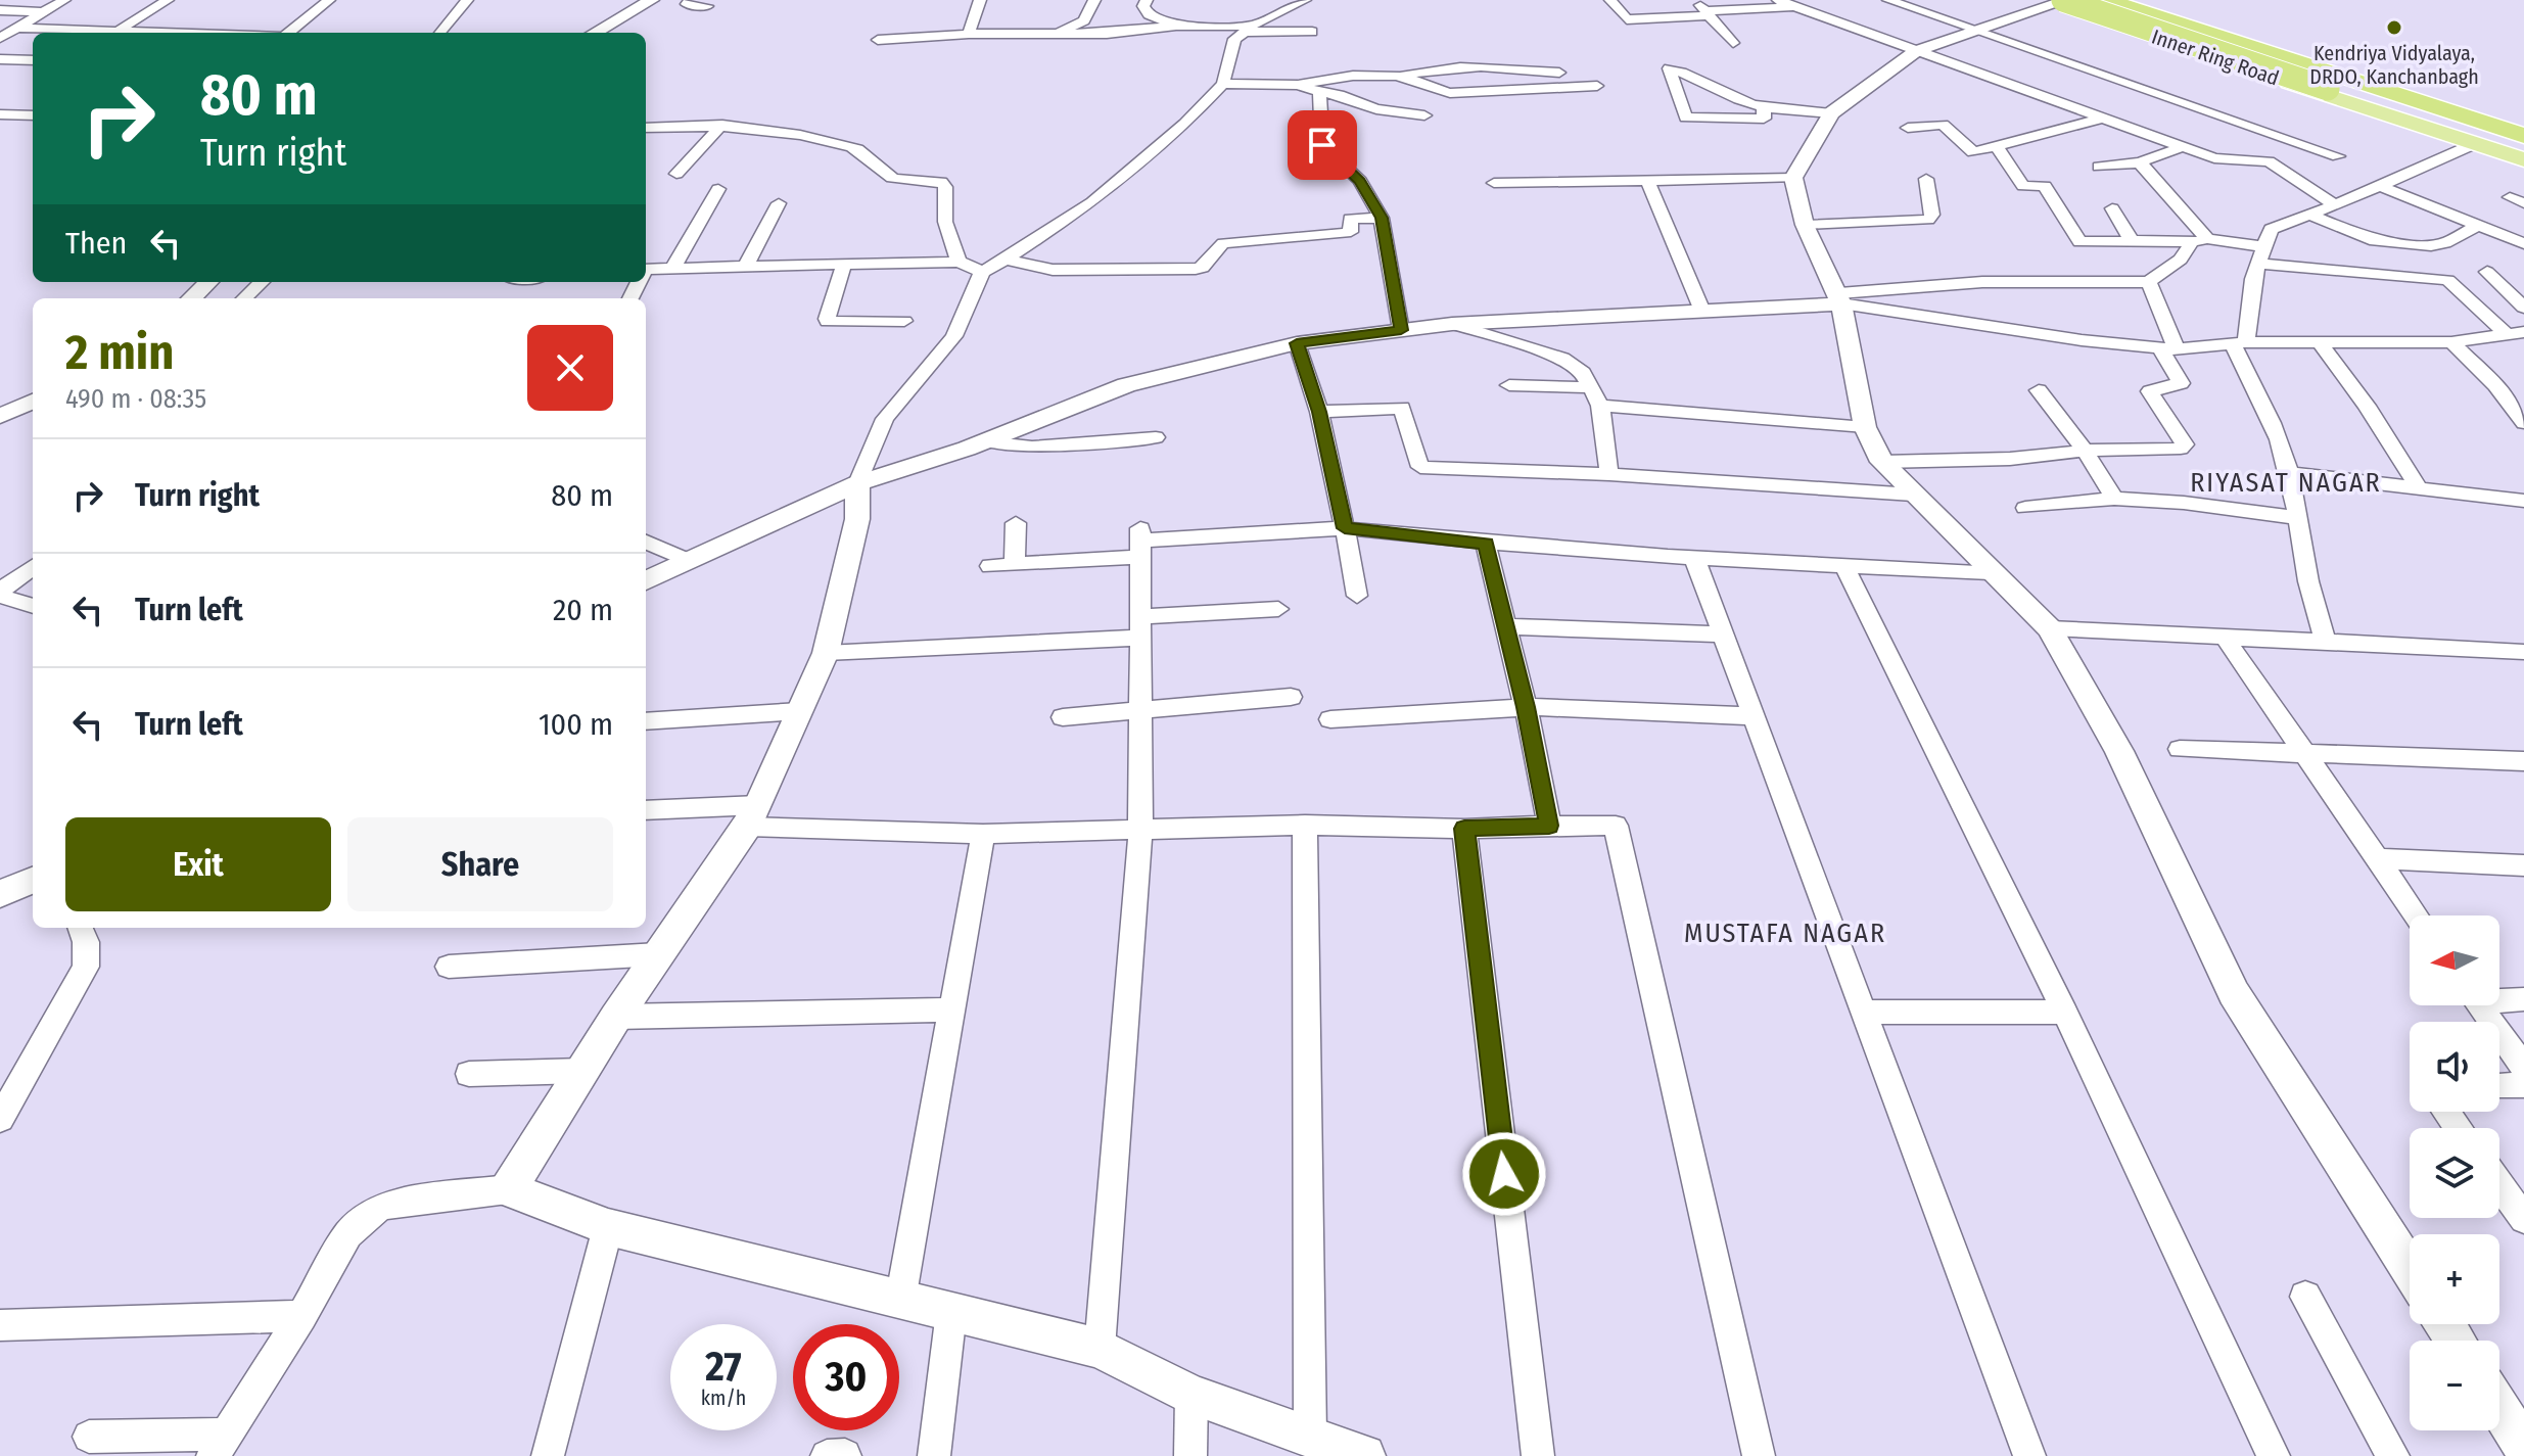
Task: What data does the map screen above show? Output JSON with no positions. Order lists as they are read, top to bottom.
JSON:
{
  "streets": {
    "highway": ["Inner Ring Road"]
  },
  "districts": ["RIYASAT NAGAR", "MUSTAFA NAGAR"],
  "places": ["Kendriya Vidyalaya, DRDO, Kanchanbagh"],
  "north": "left",
  "page": {
    "turn": ["80 m", "Turn right"],
    "then": "Then",
    "heading": ["2 min", "490 m · 08:35"],
    "list": [
      {
        "name": "Turn right",
        "value": "80 m"
      },
      {
        "name": "Turn left",
        "value": "20 m"
      },
      {
        "name": "Turn left",
        "value": "100 m"
      }
    ],
    "buttons": ["Exit", "Share"],
    "map_buttons": ["+", "−"],
    "speed": "27 km/h",
    "limit": "30"
  }
}
